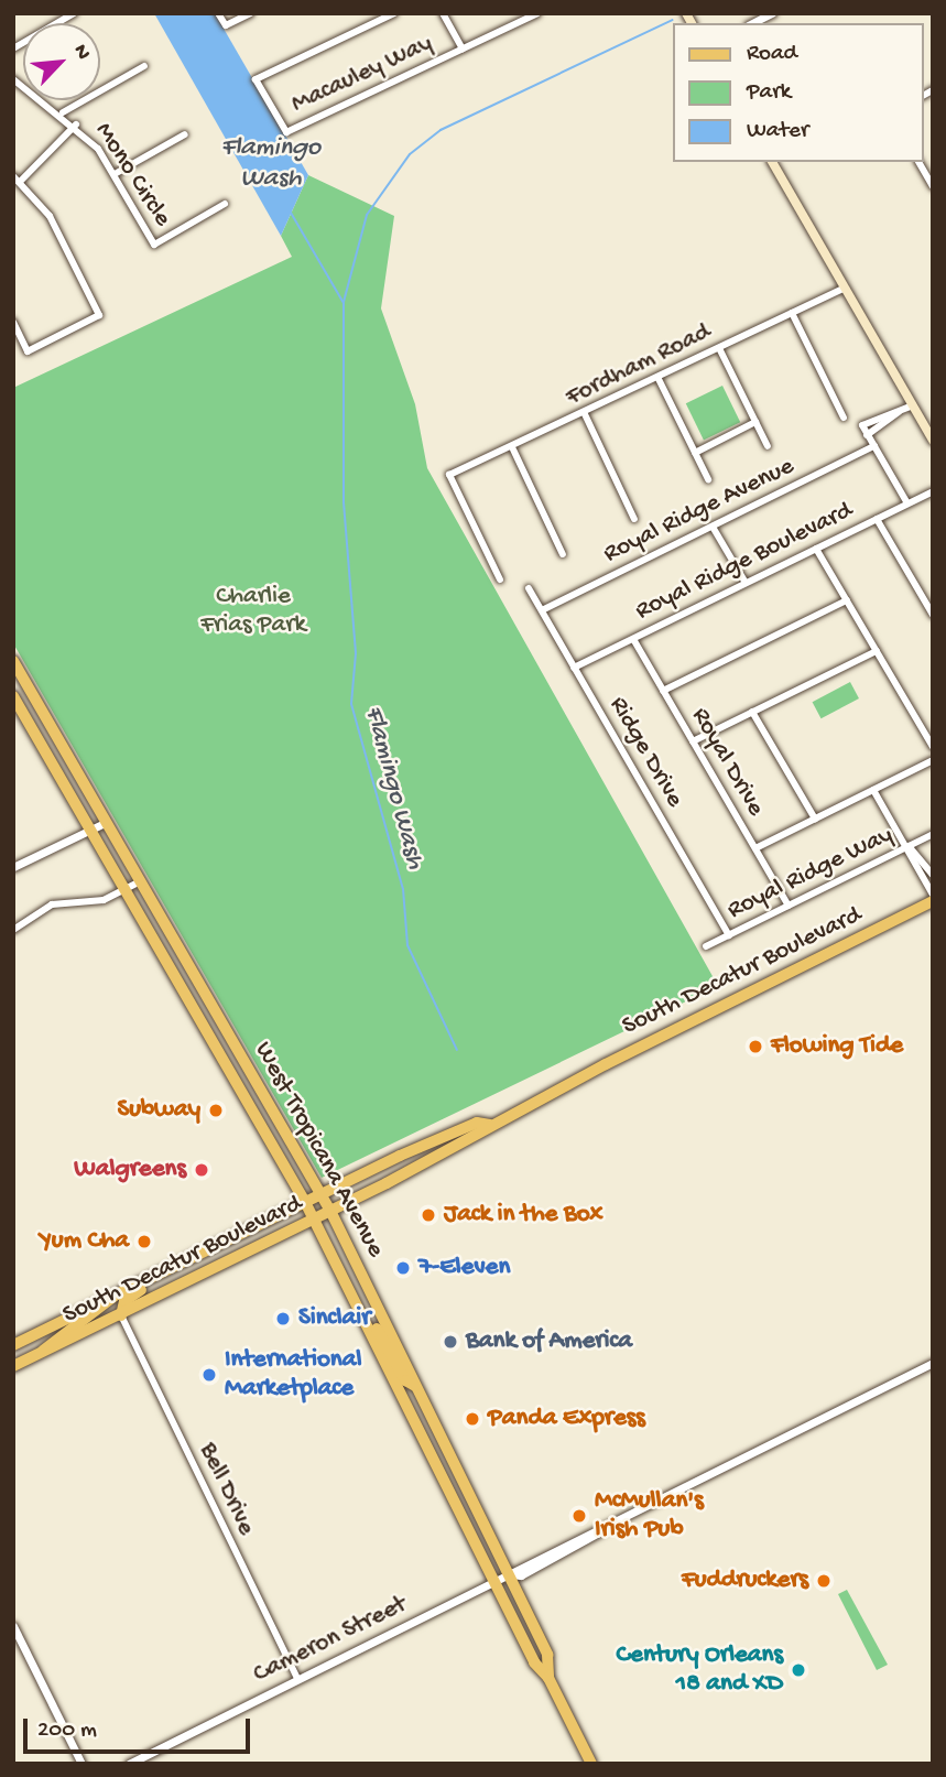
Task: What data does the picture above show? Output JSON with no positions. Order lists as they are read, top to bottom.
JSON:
{
  "streets": {
    "main road": ["South Decatur Boulevard", "West Tropicana Avenue"],
    "street": [
      "Macauley Way",
      "Mono Circle",
      "Fordham Road",
      "Royal Ridge Avenue",
      "Royal Ridge Boulevard",
      "Ridge Drive",
      "Royal Drive",
      "Royal Ridge Way",
      "Bell Drive",
      "Cameron Street"
    ]
  },
  "crossings": [
    ["Royal Ridge Avenue", "Ridge Drive"],
    ["Royal Ridge Boulevard", "Ridge Drive"],
    ["Royal Ridge Boulevard", "Royal Drive"],
    ["Ridge Drive", "Royal Ridge Way"],
    ["Royal Drive", "Royal Ridge Way"],
    ["South Decatur Boulevard", "West Tropicana Avenue"],
    ["South Decatur Boulevard", "Bell Drive"],
    ["West Tropicana Avenue", "Cameron Street"],
    ["Bell Drive", "Cameron Street"]
  ],
  "water": ["Flamingo Wash"],
  "parks": ["Charlie Frias Park"],
  "places": [
    "Flowing Tide",
    "Subway",
    "Walgreens",
    "Jack in the Box",
    "Yum Cha",
    "7-Eleven",
    "Sinclair",
    "Bank of America",
    "International Marketplace",
    "Panda Express",
    "McMullan's Irish Pub",
    "Fuddruckers",
    "Century Orleans 18 and XD"
  ],
  "legend": ["Road", "Park", "Water"],
  "scale_bar": "200 m",
  "north": "top right"
}
